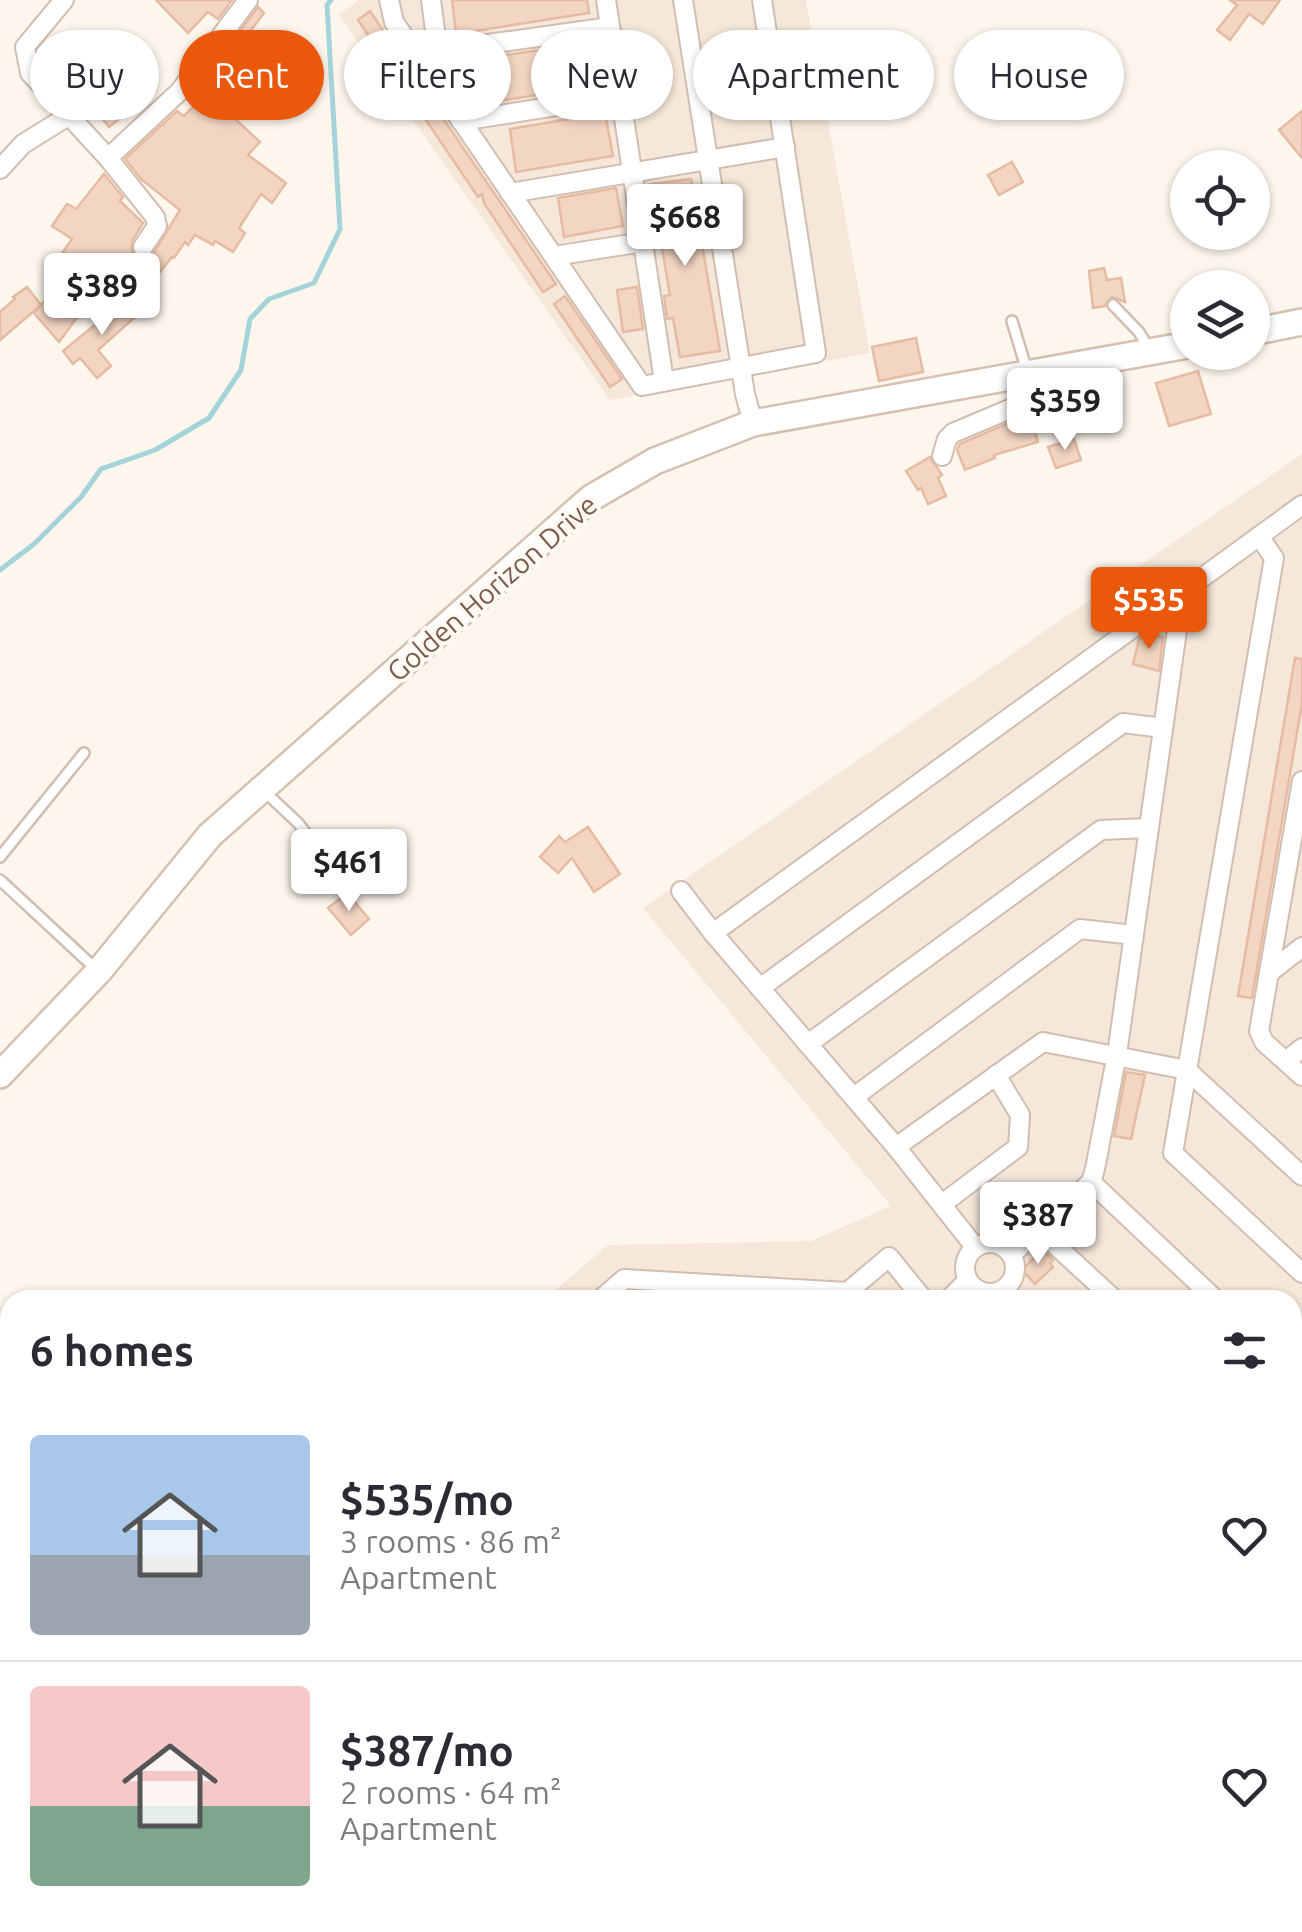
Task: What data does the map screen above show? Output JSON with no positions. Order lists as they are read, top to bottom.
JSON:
{
  "streets": {
    "street": ["Golden Horizon Drive"]
  },
  "page": {
    "chip": [
      "Buy",
      "Rent",
      "Filters",
      "New",
      "Apartment",
      "House"
    ],
    "price": [
      "$668",
      "$389",
      "$359",
      "$535",
      "$461",
      "$387"
    ],
    "heading": "6 homes",
    "list": [
      {
        "name": "$535/mo",
        "note": "3 rooms · 86 m² · Apartment"
      },
      {
        "name": "$387/mo",
        "note": "2 rooms · 64 m² · Apartment"
      }
    ]
  }
}
